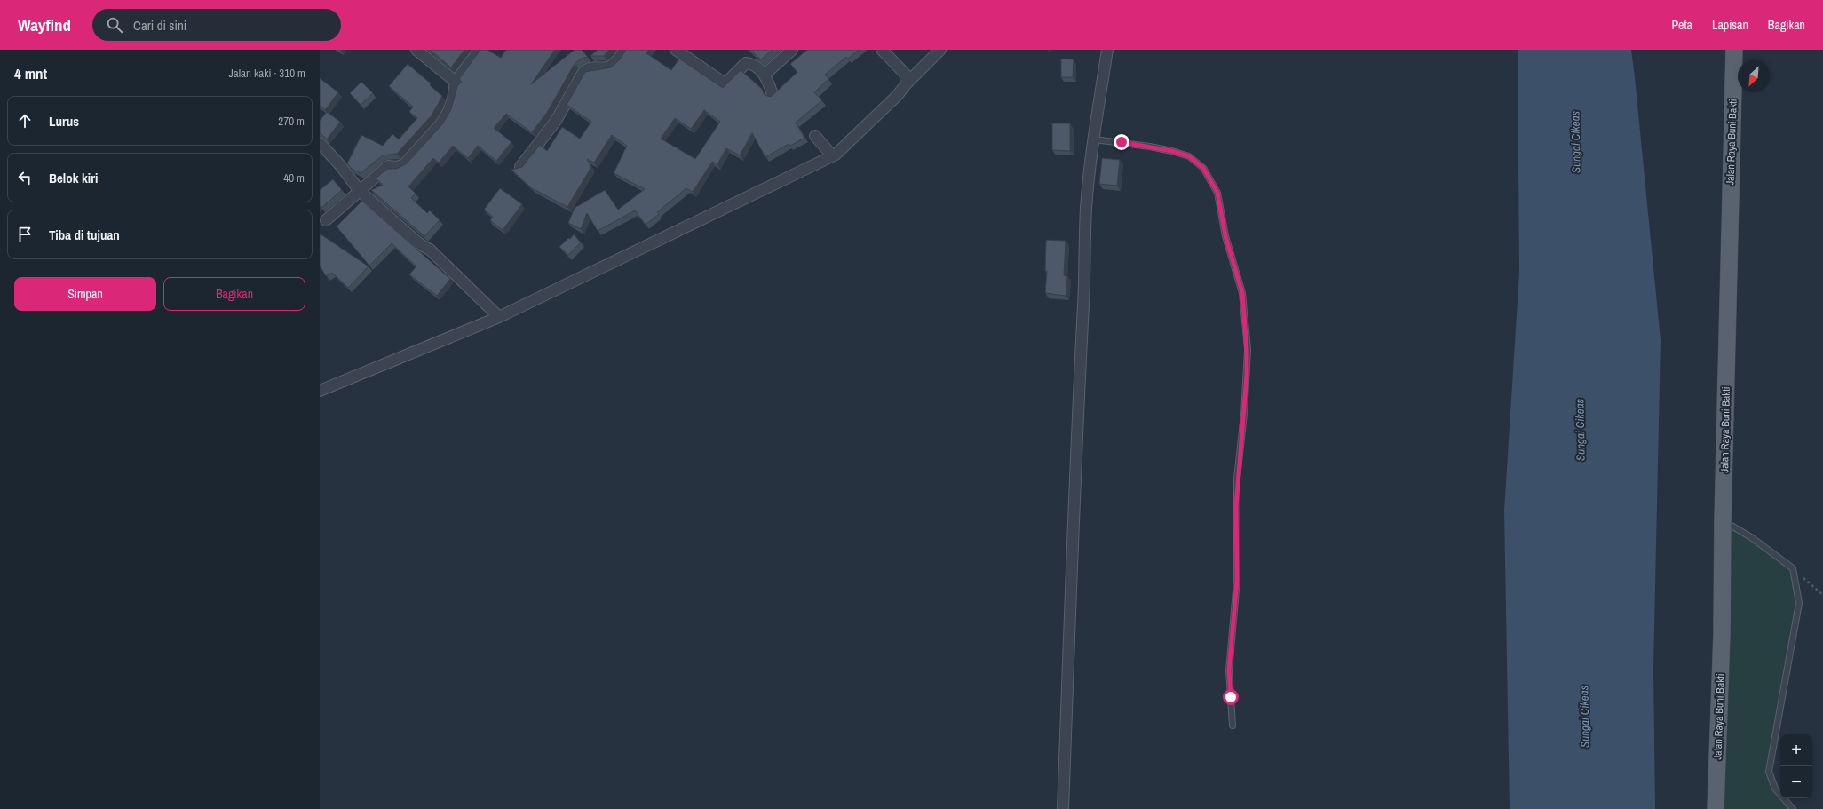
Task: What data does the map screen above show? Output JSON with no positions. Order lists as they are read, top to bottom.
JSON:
{
  "streets": {
    "main road": ["Jalan Raya Buni Bakti"]
  },
  "water": ["Sungai Cikeas"],
  "north": "bottom left",
  "page": {
    "header": "Wayfind",
    "search": "Cari di sini",
    "nav": ["Peta", "Lapisan", "Bagikan"],
    "heading": ["4 mnt", "Jalan kaki · 310 m"],
    "list": [
      ["Lurus", "270 m"],
      ["Belok kiri", "40 m"],
      "Tiba di tujuan"
    ],
    "buttons": ["Simpan", "Bagikan"],
    "map_buttons": ["+", "−"]
  }
}
